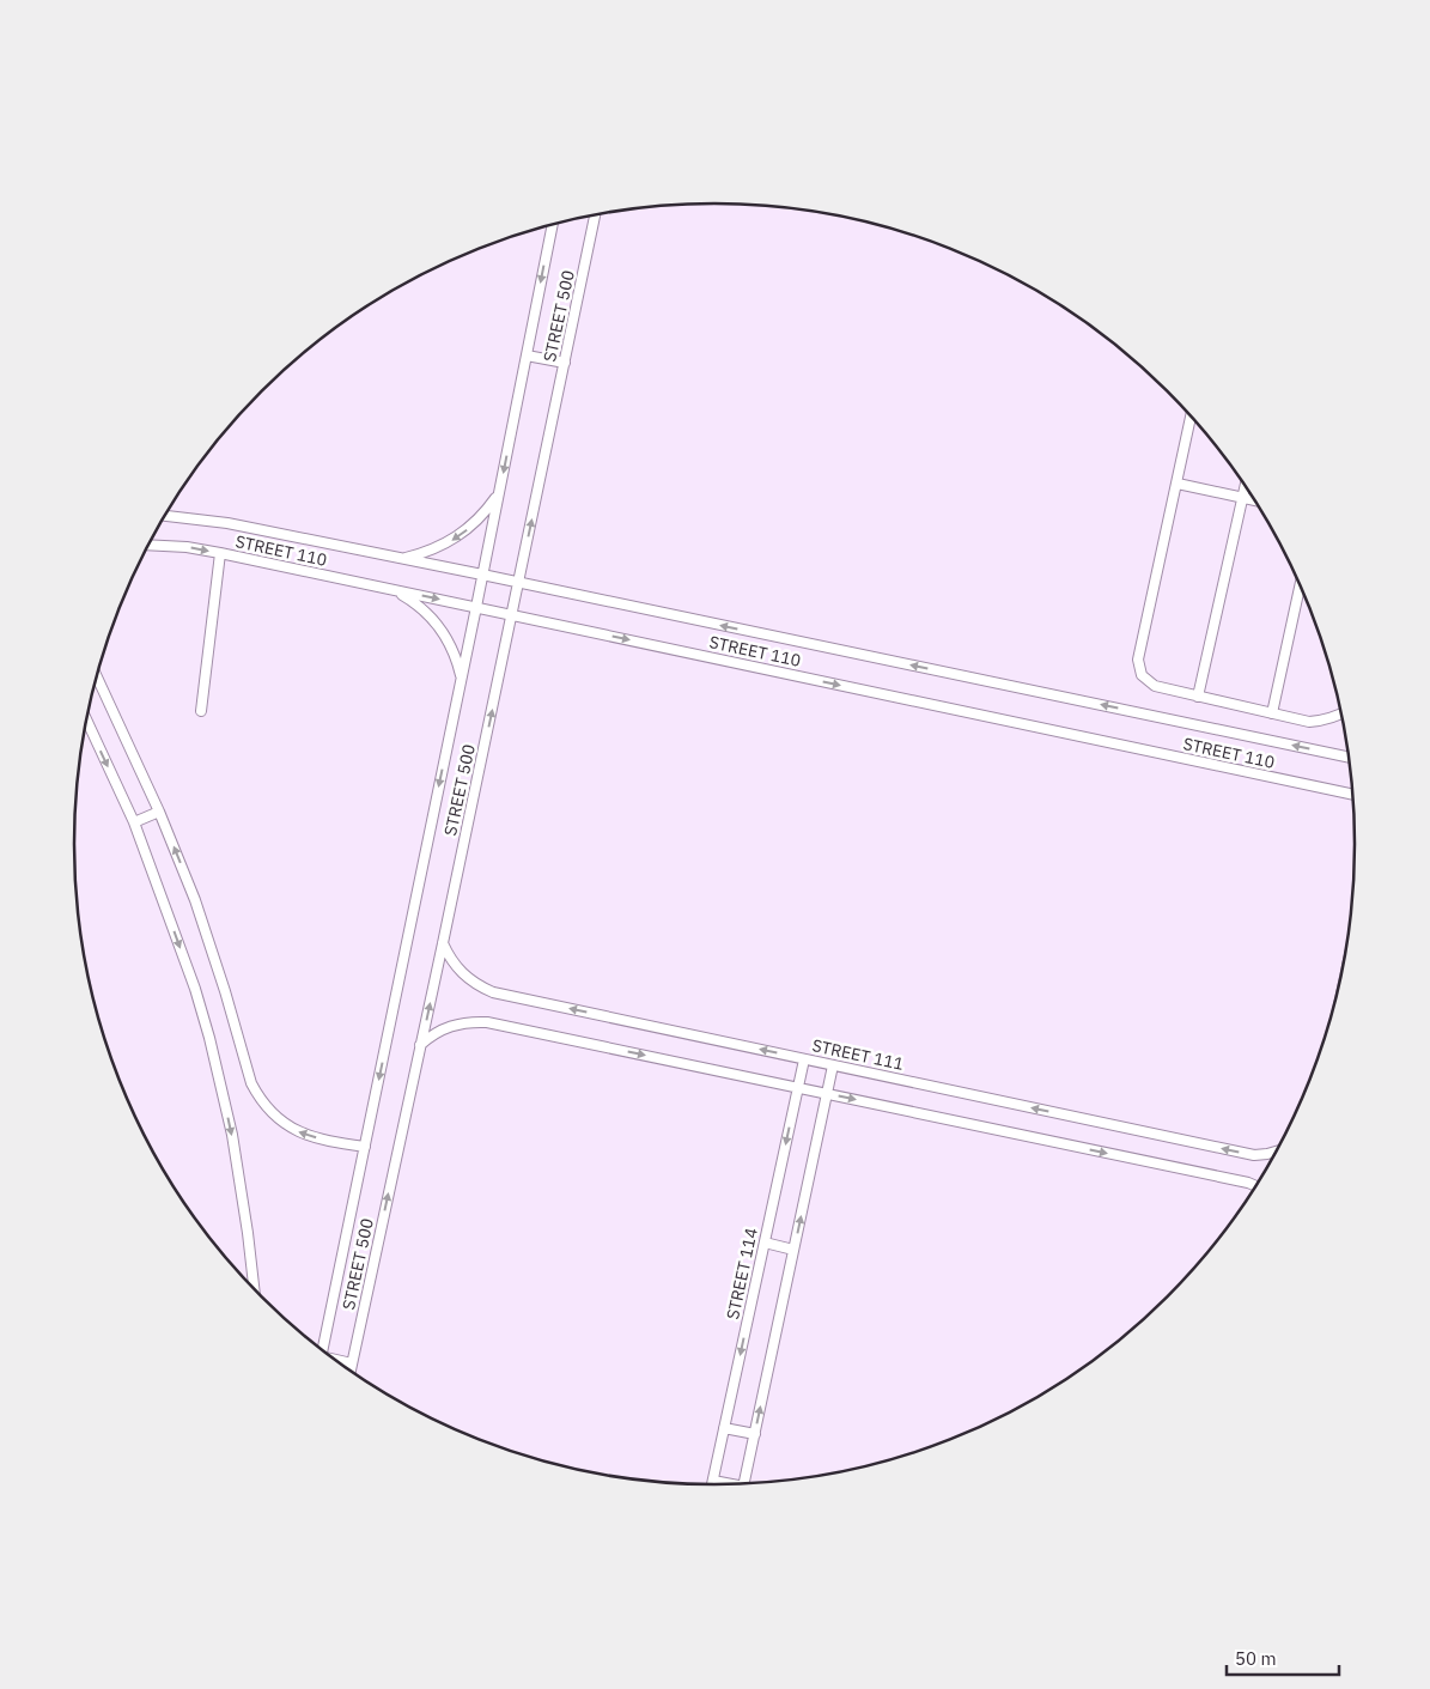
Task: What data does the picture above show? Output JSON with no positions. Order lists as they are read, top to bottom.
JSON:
{
  "streets": {
    "lane": [
      "STREET 500",
      "STREET 110",
      "STREET 111",
      "STREET 114"
    ]
  },
  "crossings": [
    ["STREET 500", "STREET 110"],
    ["STREET 500", "STREET 111"],
    ["STREET 111", "STREET 114"]
  ],
  "scale_bar": "50 m"
}
